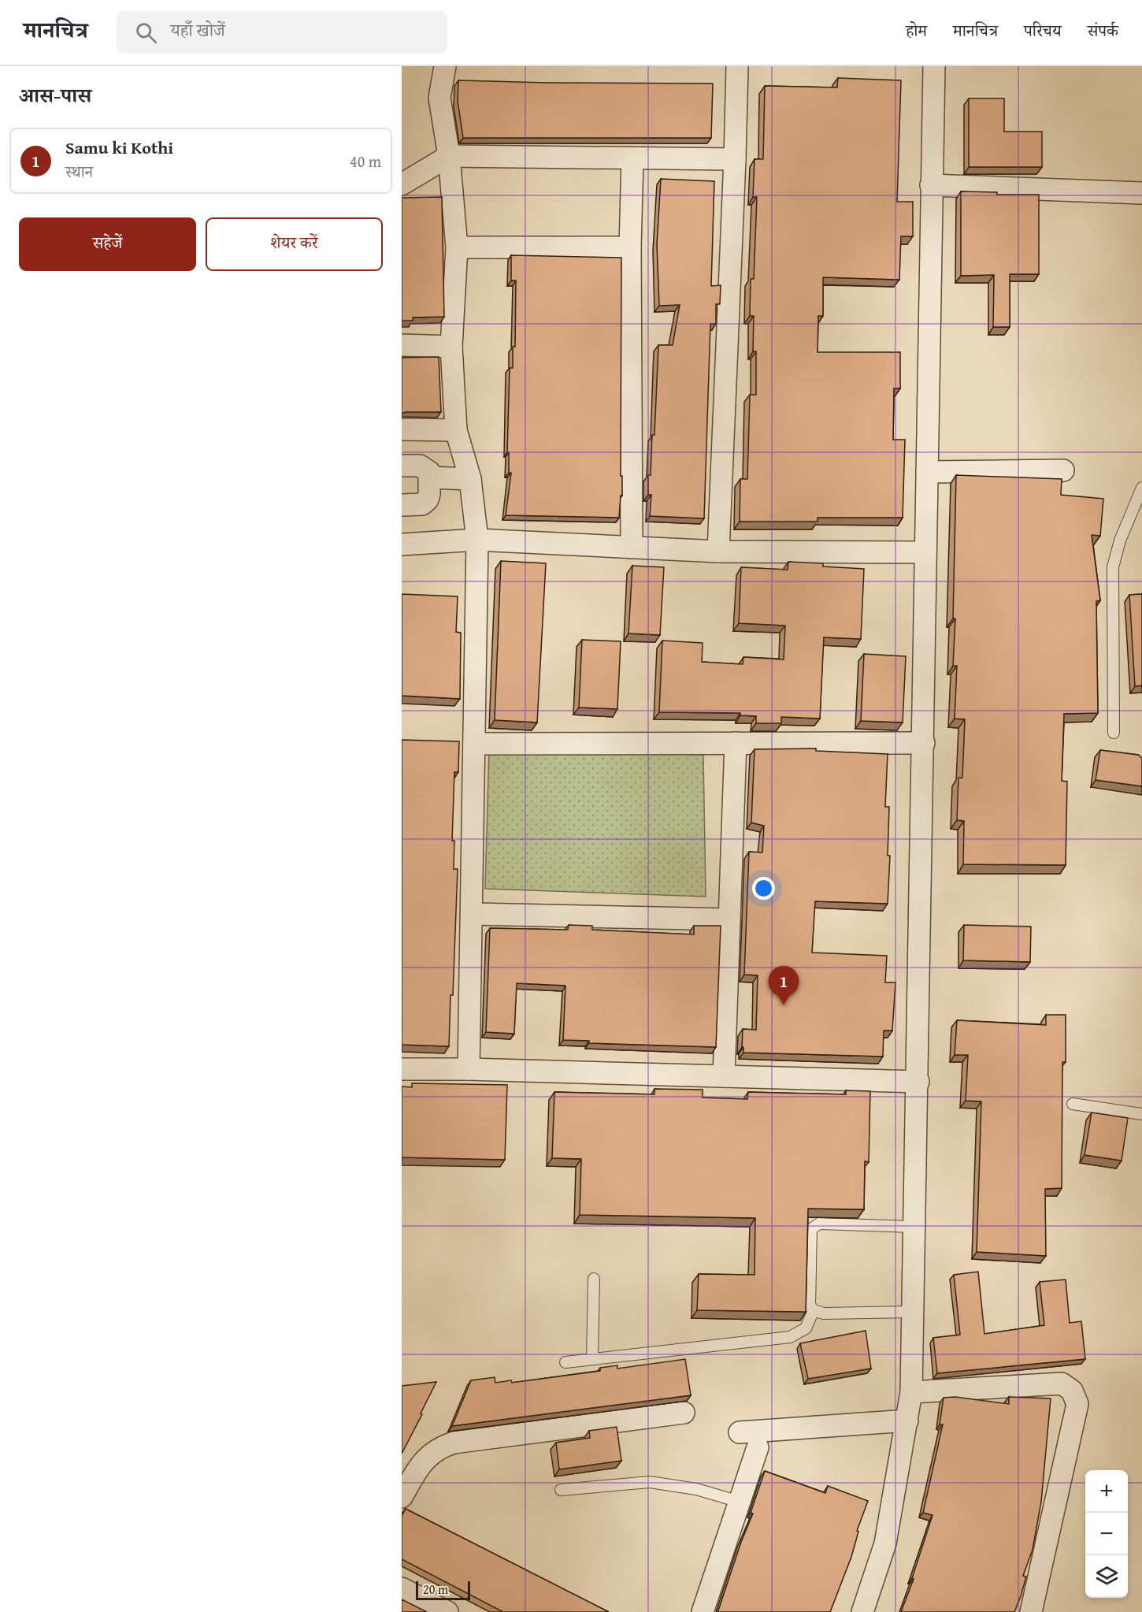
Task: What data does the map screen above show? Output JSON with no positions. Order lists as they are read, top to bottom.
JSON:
{
  "scale_bar": "20 m",
  "page": {
    "header": "मानचित्र",
    "search": "यहाँ खोजें",
    "nav": [
      "होम",
      "मानचित्र",
      "परिचय",
      "संपर्क"
    ],
    "heading": "आस-पास",
    "list": [
      {
        "mark": "1",
        "name": "Samu ki Kothi",
        "note": "स्थान",
        "value": "40 m"
      }
    ],
    "buttons": ["सहेजें", "शेयर करें"],
    "pins": "1",
    "map_buttons": ["+", "−"],
    "scale": "20 m"
  }
}
